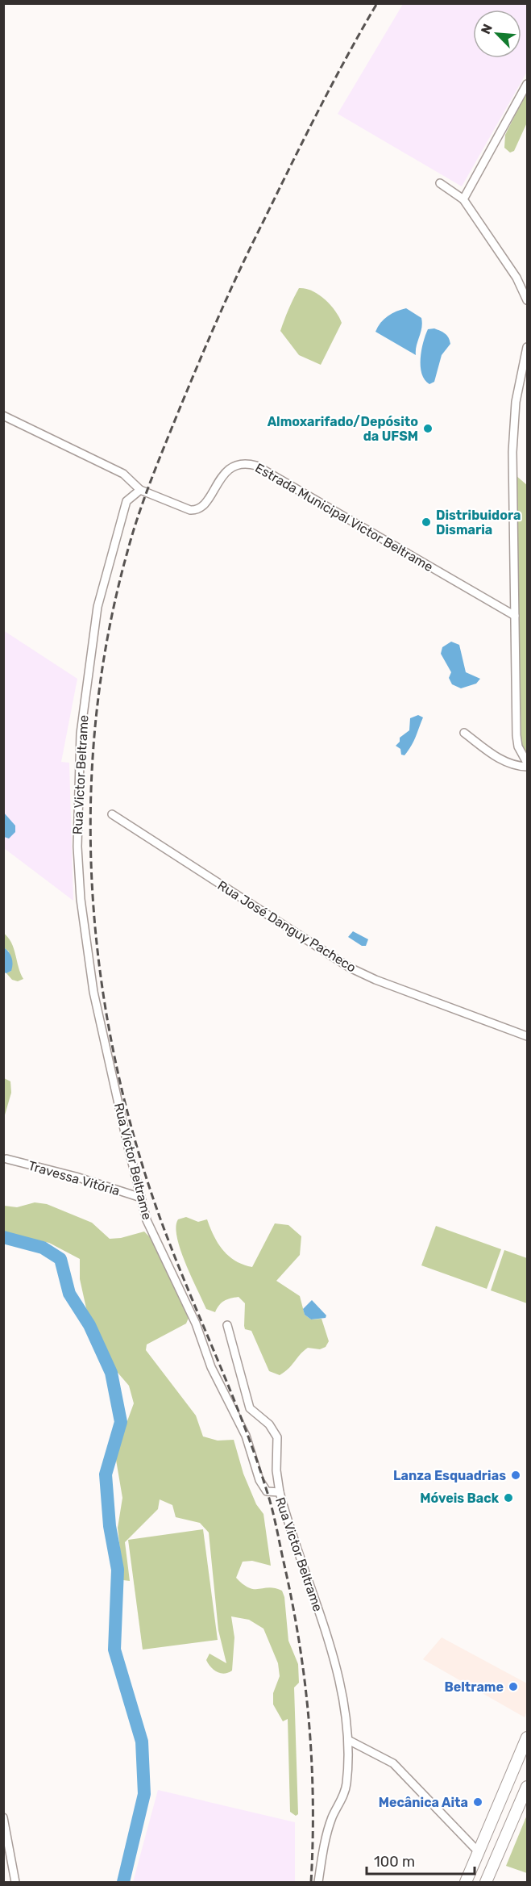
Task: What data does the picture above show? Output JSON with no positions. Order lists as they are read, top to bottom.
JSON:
{
  "streets": {
    "street": [
      "Estrada Municipal Victor Beltrame",
      "Rua Victor Beltrame",
      "Rua José Danguy Pacheco",
      "Travessa Vitória"
    ]
  },
  "crossings": [
    ["Estrada Municipal Victor Beltrame", "Rua Victor Beltrame"],
    ["Rua Victor Beltrame", "Travessa Vitória"]
  ],
  "places": [
    "Almoxarifado/Depósito da UFSM",
    "Distribuidora Dismaria",
    "Lanza Esquadrias",
    "Móveis Back",
    "Beltrame",
    "Mecânica Aita"
  ],
  "scale_bar": "100 m",
  "north": "top left"
}
